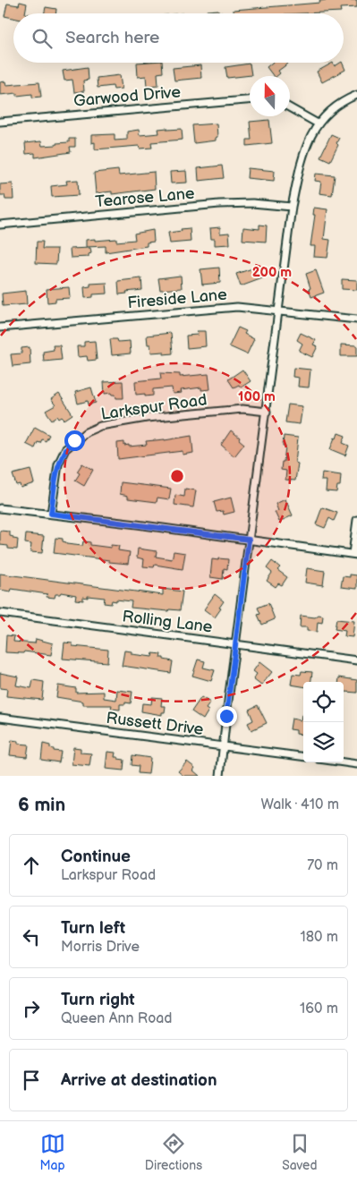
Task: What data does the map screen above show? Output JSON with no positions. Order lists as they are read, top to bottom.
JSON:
{
  "streets": {
    "street": [
      "Garwood Drive",
      "Tearose Lane",
      "Fireside Lane",
      "Larkspur Road",
      "Rolling Lane",
      "Russett Drive"
    ]
  },
  "north": "top",
  "page": {
    "search": "Search here",
    "heading": ["6 min", "Walk · 410 m"],
    "list": [
      ["Continue", "Larkspur Road", "70 m"],
      ["Turn left", "Morris Drive", "180 m"],
      ["Turn right", "Queen Ann Road", "160 m"],
      "Arrive at destination"
    ],
    "nav": ["Map", "Directions", "Saved"]
  },
  "rings": ["200 m", "100 m"]
}
